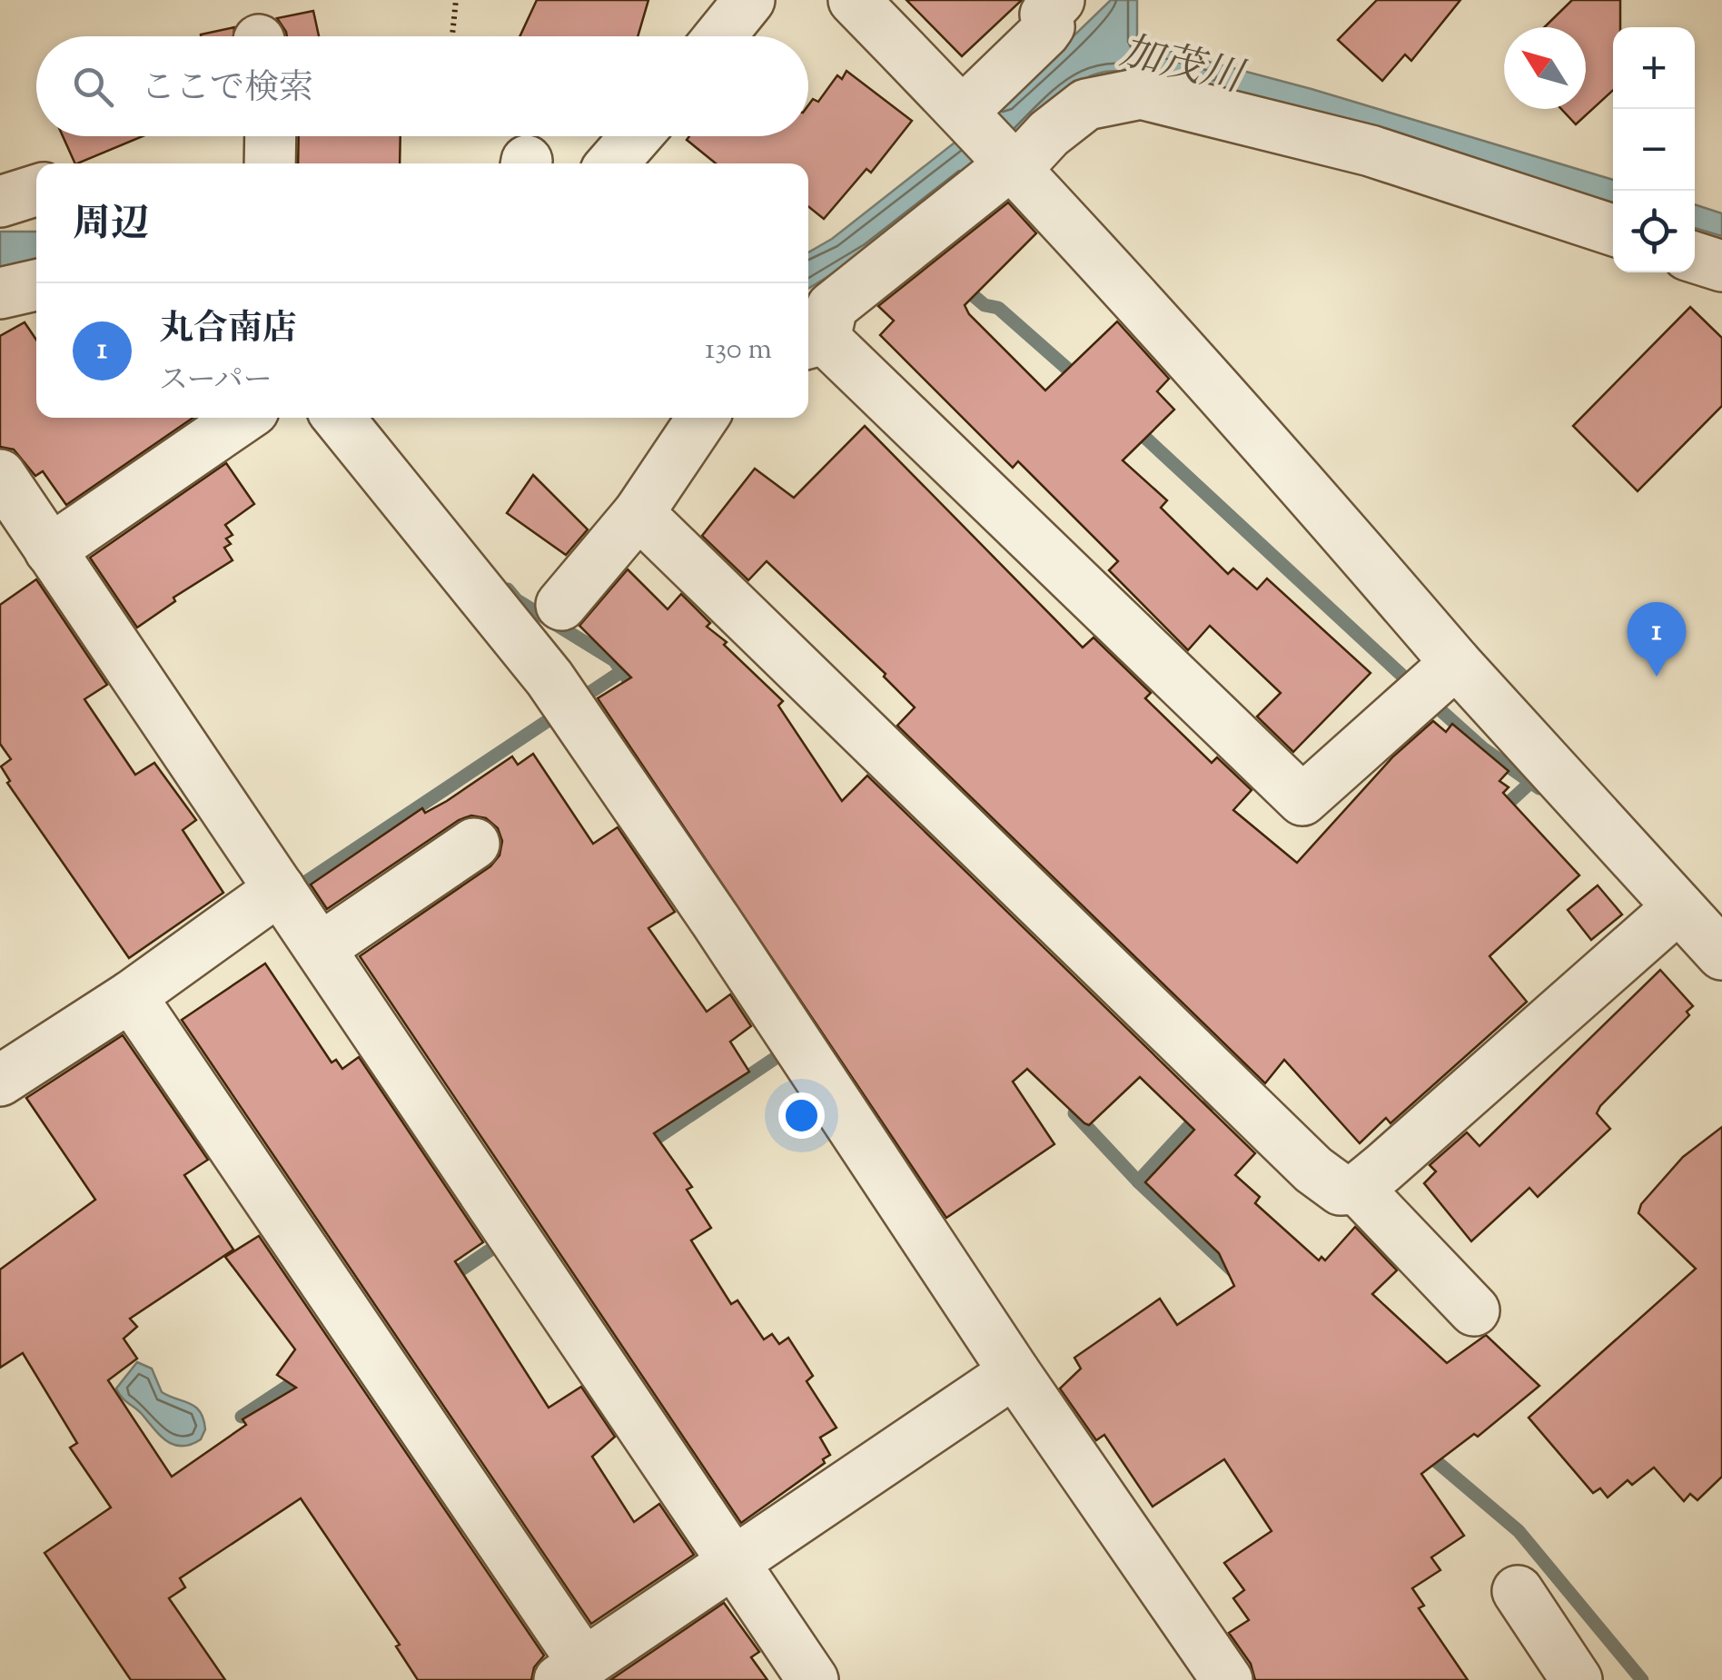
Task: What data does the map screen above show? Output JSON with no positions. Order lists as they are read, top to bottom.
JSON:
{
  "water": ["加茂川"],
  "north": "top left",
  "page": {
    "map_buttons": ["+", "−"],
    "search": "ここで検索",
    "heading": "周辺",
    "list": [
      {
        "mark": "1",
        "name": "丸合南店",
        "note": "スーパー",
        "value": "130 m"
      }
    ],
    "pins": "1"
  }
}
